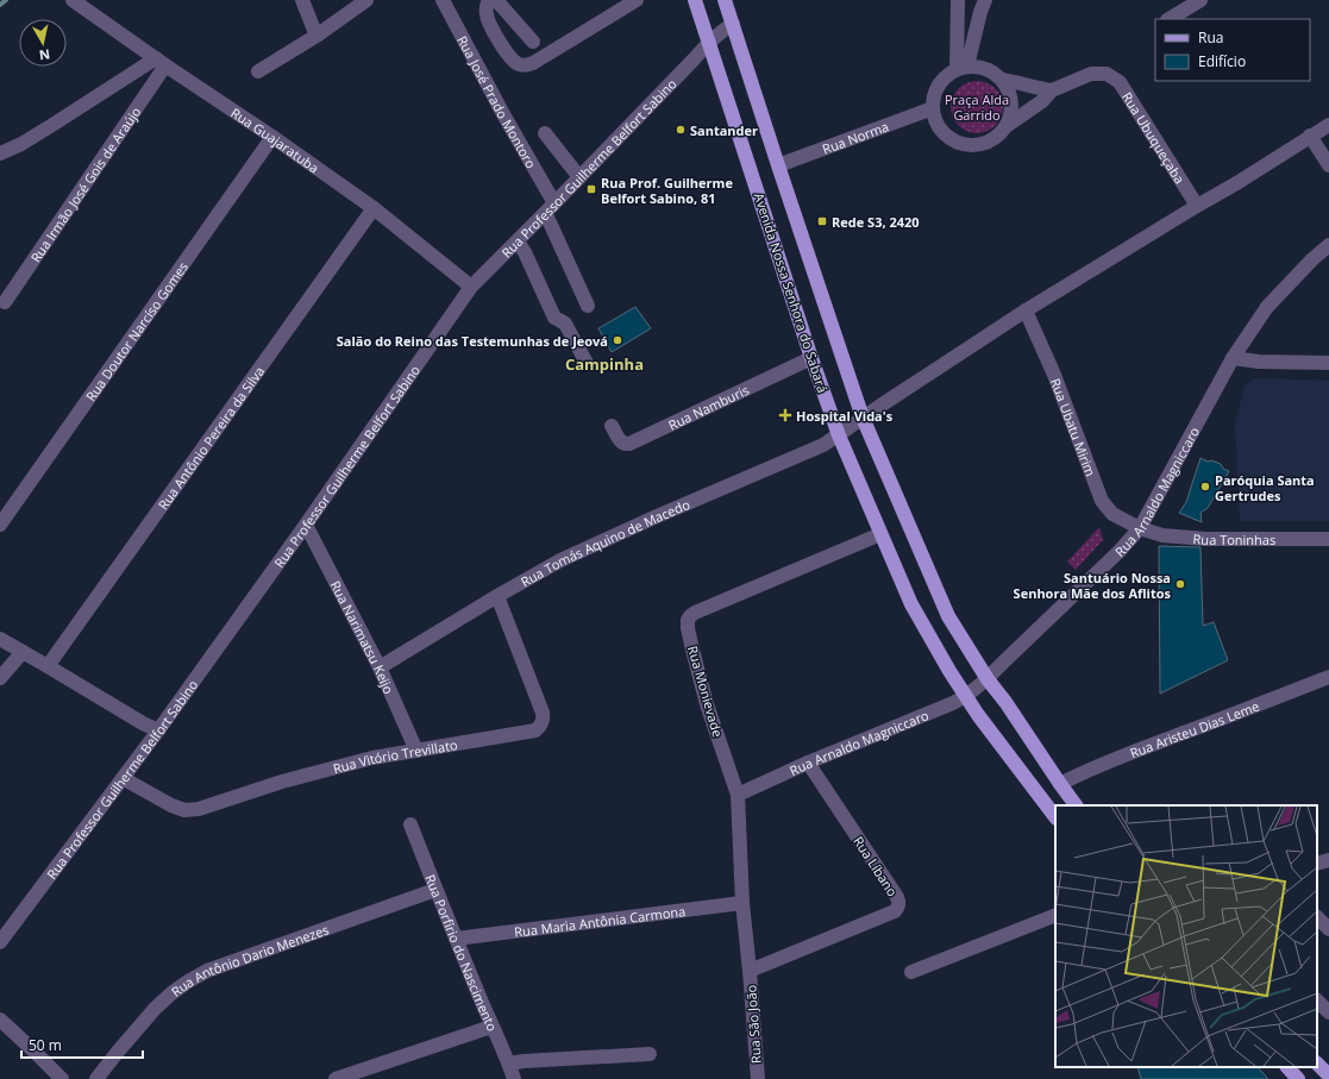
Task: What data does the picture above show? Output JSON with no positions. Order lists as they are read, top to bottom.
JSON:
{
  "streets": {
    "main road": ["Avenida Nossa Senhora do Sabará"],
    "street": [
      "Rua José Prado Montoro",
      "Rua Norma",
      "Rua Ubuqueçaba",
      "Rua Guajaratuba",
      "Rua Professor Guilherme Belfort Sabino",
      "Rua Irmão José Gois de Araújo",
      "Rua Doutor Narcíso Gomes",
      "Rua Namburis",
      "Rua Ubatu Mirim",
      "Rua Antônio Pereira da Silva",
      "Rua Arnaldo Magniccaro",
      "Rua Toninhas",
      "Rua Tomás Aquino de Macedo",
      "Rua Narimatsu Keijo",
      "Rua Monievade",
      "Rua Aristeu Dias Leme",
      "Rua Vitório Trevillato",
      "Rua Líbano",
      "Rua Maria Antônia Carmona",
      "Rua Porfírio do Nascimento",
      "Rua Antônio Dario Menezes",
      "Rua São João"
    ]
  },
  "crossings": [
    ["Rua José Prado Montoro", "Rua Professor Guilherme Belfort Sabino"],
    ["Rua Norma", "Avenida Nossa Senhora do Sabará"],
    ["Rua Ubuqueçaba", "Rua Tomás Aquino de Macedo"],
    ["Rua Guajaratuba", "Rua Professor Guilherme Belfort Sabino"],
    ["Rua Guajaratuba", "Rua Irmão José Gois de Araújo"],
    ["Rua Guajaratuba", "Rua Doutor Narcíso Gomes"],
    ["Rua Guajaratuba", "Rua Antônio Pereira da Silva"],
    ["Rua Professor Guilherme Belfort Sabino", "Avenida Nossa Senhora do Sabará"],
    ["Rua Professor Guilherme Belfort Sabino", "Rua Narimatsu Keijo"],
    ["Rua Professor Guilherme Belfort Sabino", "Rua Vitório Trevillato"],
    ["Avenida Nossa Senhora do Sabará", "Rua Namburis"],
    ["Avenida Nossa Senhora do Sabará", "Rua Arnaldo Magniccaro"],
    ["Avenida Nossa Senhora do Sabará", "Rua Tomás Aquino de Macedo"],
    ["Avenida Nossa Senhora do Sabará", "Rua Monievade"],
    ["Avenida Nossa Senhora do Sabará", "Rua Aristeu Dias Leme"],
    ["Rua Ubatu Mirim", "Rua Arnaldo Magniccaro"],
    ["Rua Ubatu Mirim", "Rua Toninhas"],
    ["Rua Ubatu Mirim", "Rua Tomás Aquino de Macedo"],
    ["Rua Arnaldo Magniccaro", "Rua Toninhas"],
    ["Rua Arnaldo Magniccaro", "Rua Monievade"],
    ["Rua Arnaldo Magniccaro", "Rua Líbano"],
    ["Rua Tomás Aquino de Macedo", "Rua Narimatsu Keijo"],
    ["Rua Tomás Aquino de Macedo", "Rua Vitório Trevillato"],
    ["Rua Narimatsu Keijo", "Rua Vitório Trevillato"],
    ["Rua Monievade", "Rua Líbano"],
    ["Rua Monievade", "Rua Maria Antônia Carmona"],
    ["Rua Monievade", "Rua São João"],
    ["Rua Líbano", "Rua São João"],
    ["Rua Maria Antônia Carmona", "Rua Porfírio do Nascimento"],
    ["Rua Porfírio do Nascimento", "Rua Antônio Dario Menezes"]
  ],
  "districts": ["Campinha"],
  "parks": ["Praça Alda Garrido"],
  "places": {
    "other": [
      "Santander",
      "Salão do Reino das Testemunhas de Jeová",
      "Paróquia Santa Gertrudes",
      "Santuário Nossa Senhora Mãe dos Aflitos"
    ],
    "transit": ["Rua Prof. Guilherme Belfort Sabino, 81", "Rede S3, 2420"],
    "health": ["Hospital Vida's"]
  },
  "legend": ["Rua", "Edifício"],
  "scale_bar": "50 m",
  "north": "bottom"
}
